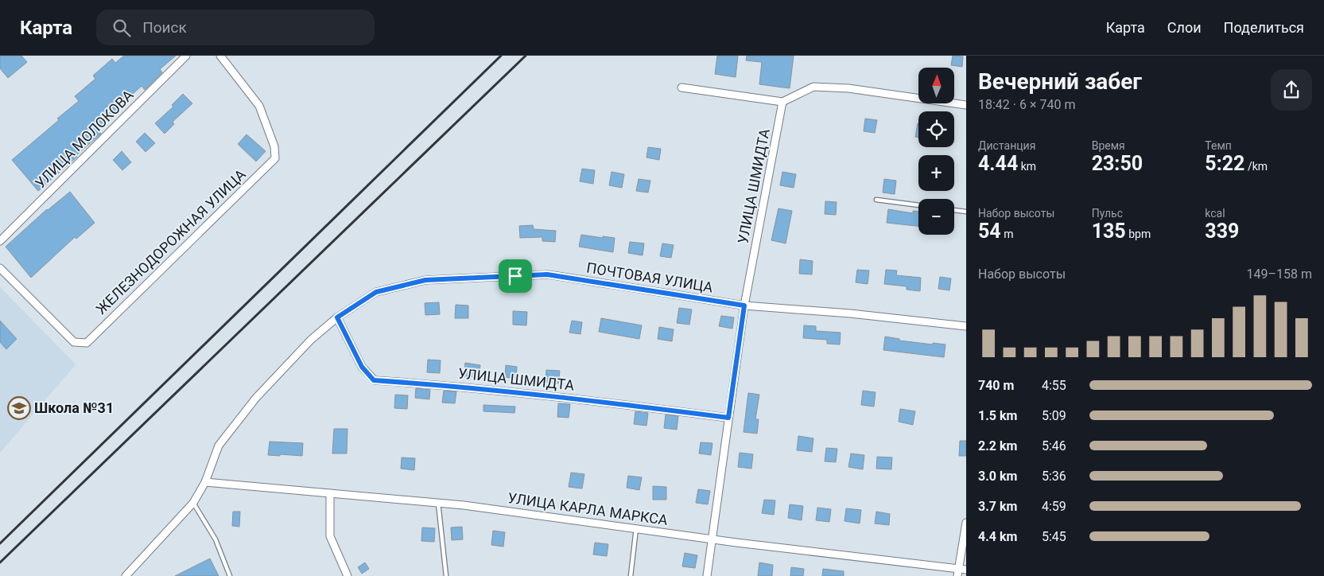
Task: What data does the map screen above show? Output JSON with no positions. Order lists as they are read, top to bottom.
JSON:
{
  "streets": {
    "street": [
      "УЛИЦА МОЛОКОВА",
      "УЛИЦА ШМИДТА",
      "ЖЕЛЕЗНОДОРОЖНАЯ УЛИЦА",
      "ПОЧТОВАЯ УЛИЦА",
      "УЛИЦА КАРЛА МАРКСА"
    ]
  },
  "crossings": [
    ["УЛИЦА ШМИДТА", "ПОЧТОВАЯ УЛИЦА"],
    ["УЛИЦА ШМИДТА", "УЛИЦА КАРЛА МАРКСА"],
    ["ПОЧТОВАЯ УЛИЦА", "УЛИЦА КАРЛА МАРКСА"]
  ],
  "places": {
    "school or university": ["Школа №31"]
  },
  "north": "top",
  "page": {
    "header": "Карта",
    "search": "Поиск",
    "nav": ["Карта", "Слои", "Поделиться"],
    "heading": ["Вечерний забег", "18:42 · 6 × 740 m"],
    "map_buttons": ["+", "−"],
    "stats": [
      ["Дистанция", "4.44 km"],
      ["Время", "23:50"],
      ["Темп", "5:22 /km"],
      ["Набор высоты", "54 m"],
      ["Пульс", "135 bpm"],
      ["kcal", "339"]
    ],
    "chart": ["Набор высоты", "149–158 m"],
    "list": [
      {
        "name": "740 m",
        "note": "4:55"
      },
      {
        "name": "1.5 km",
        "note": "5:09"
      },
      {
        "name": "2.2 km",
        "note": "5:46"
      },
      {
        "name": "3.0 km",
        "note": "5:36"
      },
      {
        "name": "3.7 km",
        "note": "4:59"
      },
      {
        "name": "4.4 km",
        "note": "5:45"
      }
    ]
  }
}
